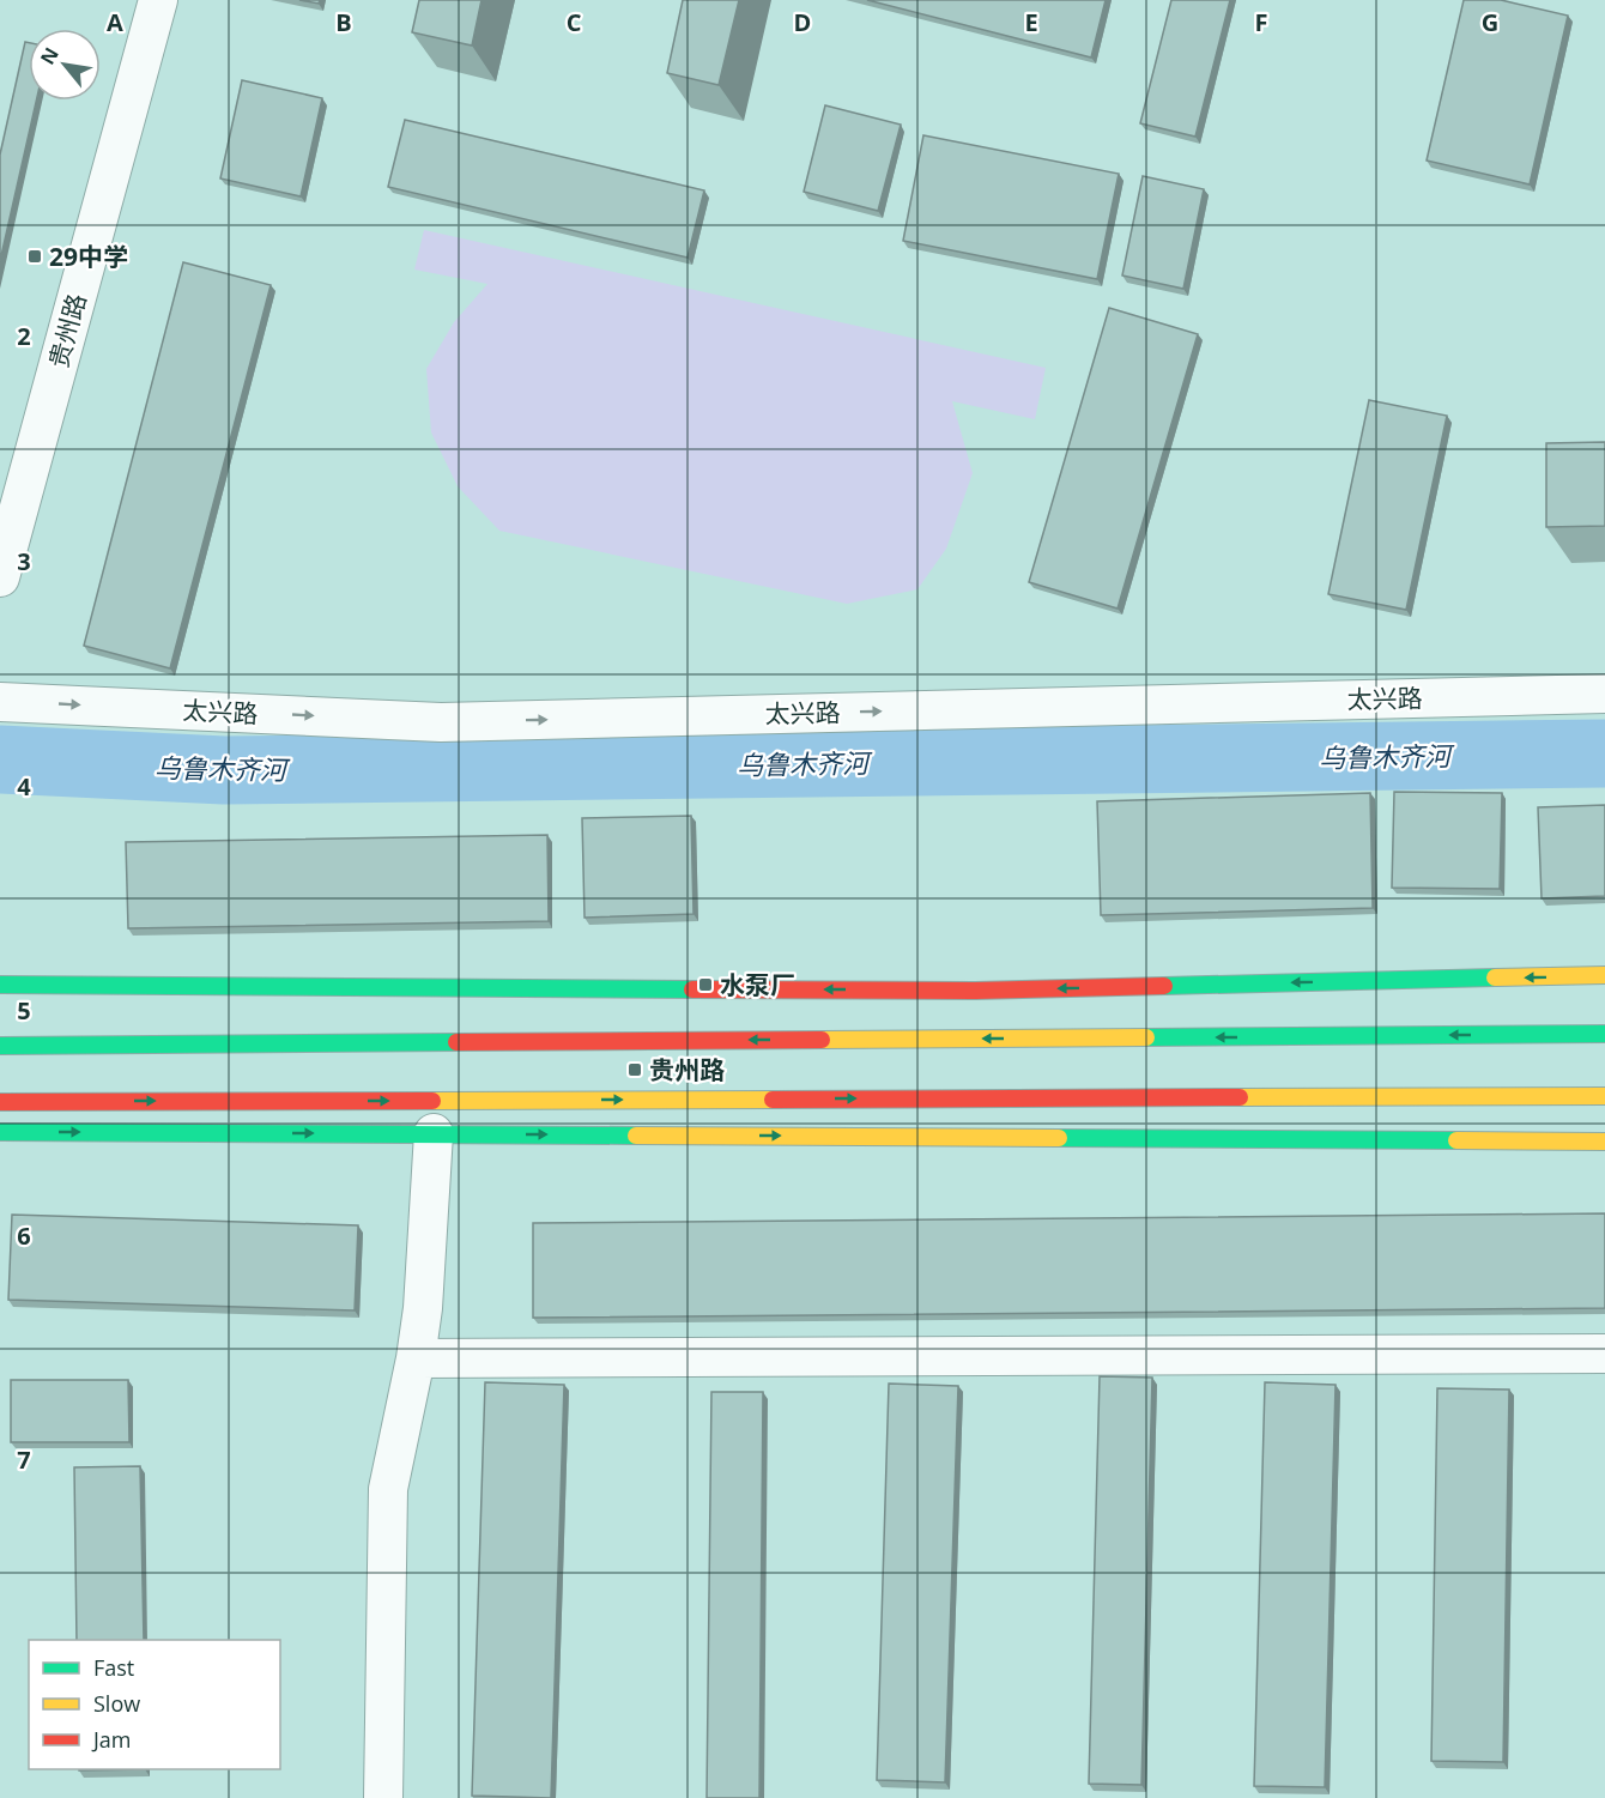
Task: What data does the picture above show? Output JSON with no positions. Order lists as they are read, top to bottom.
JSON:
{
  "streets": {
    "street": ["贵州路", "太兴路"]
  },
  "one_way": ["太兴路"],
  "water": ["乌鲁木齐河"],
  "places": {
    "transit": ["29中学", "水泵厂", "贵州路"]
  },
  "legend": ["Fast", "Slow", "Jam"],
  "north": "top left",
  "grid": {
    "columns": [
      "A",
      "B",
      "C",
      "D",
      "E",
      "F",
      "G"
    ],
    "rows": [
      "2",
      "3",
      "4",
      "5",
      "6",
      "7"
    ]
  }
}
